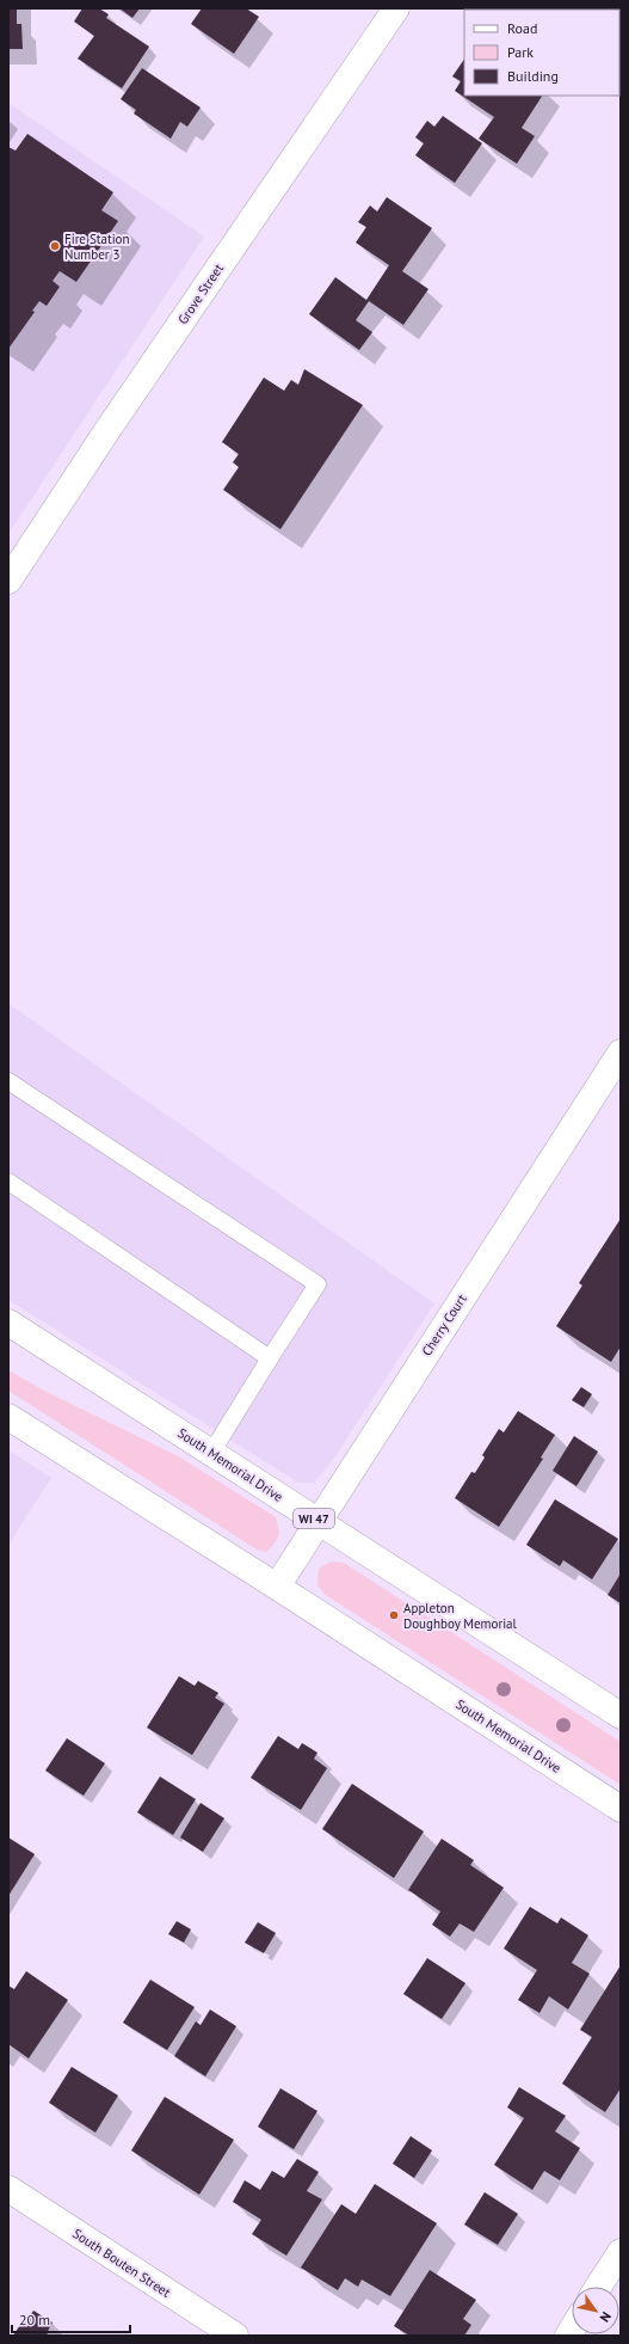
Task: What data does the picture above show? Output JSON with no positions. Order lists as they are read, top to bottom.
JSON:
{
  "streets": {
    "street": [
      "Grove Street",
      "Cherry Court",
      "South Memorial Drive",
      "WI 47",
      "South Bouten Street"
    ]
  },
  "crossings": [
    ["Cherry Court", "South Memorial Drive"]
  ],
  "places": ["Fire Station Number 3", "Appleton Doughboy Memorial"],
  "legend": ["Road", "Park", "Building"],
  "scale_bar": "20 m",
  "north": "bottom right"
}
